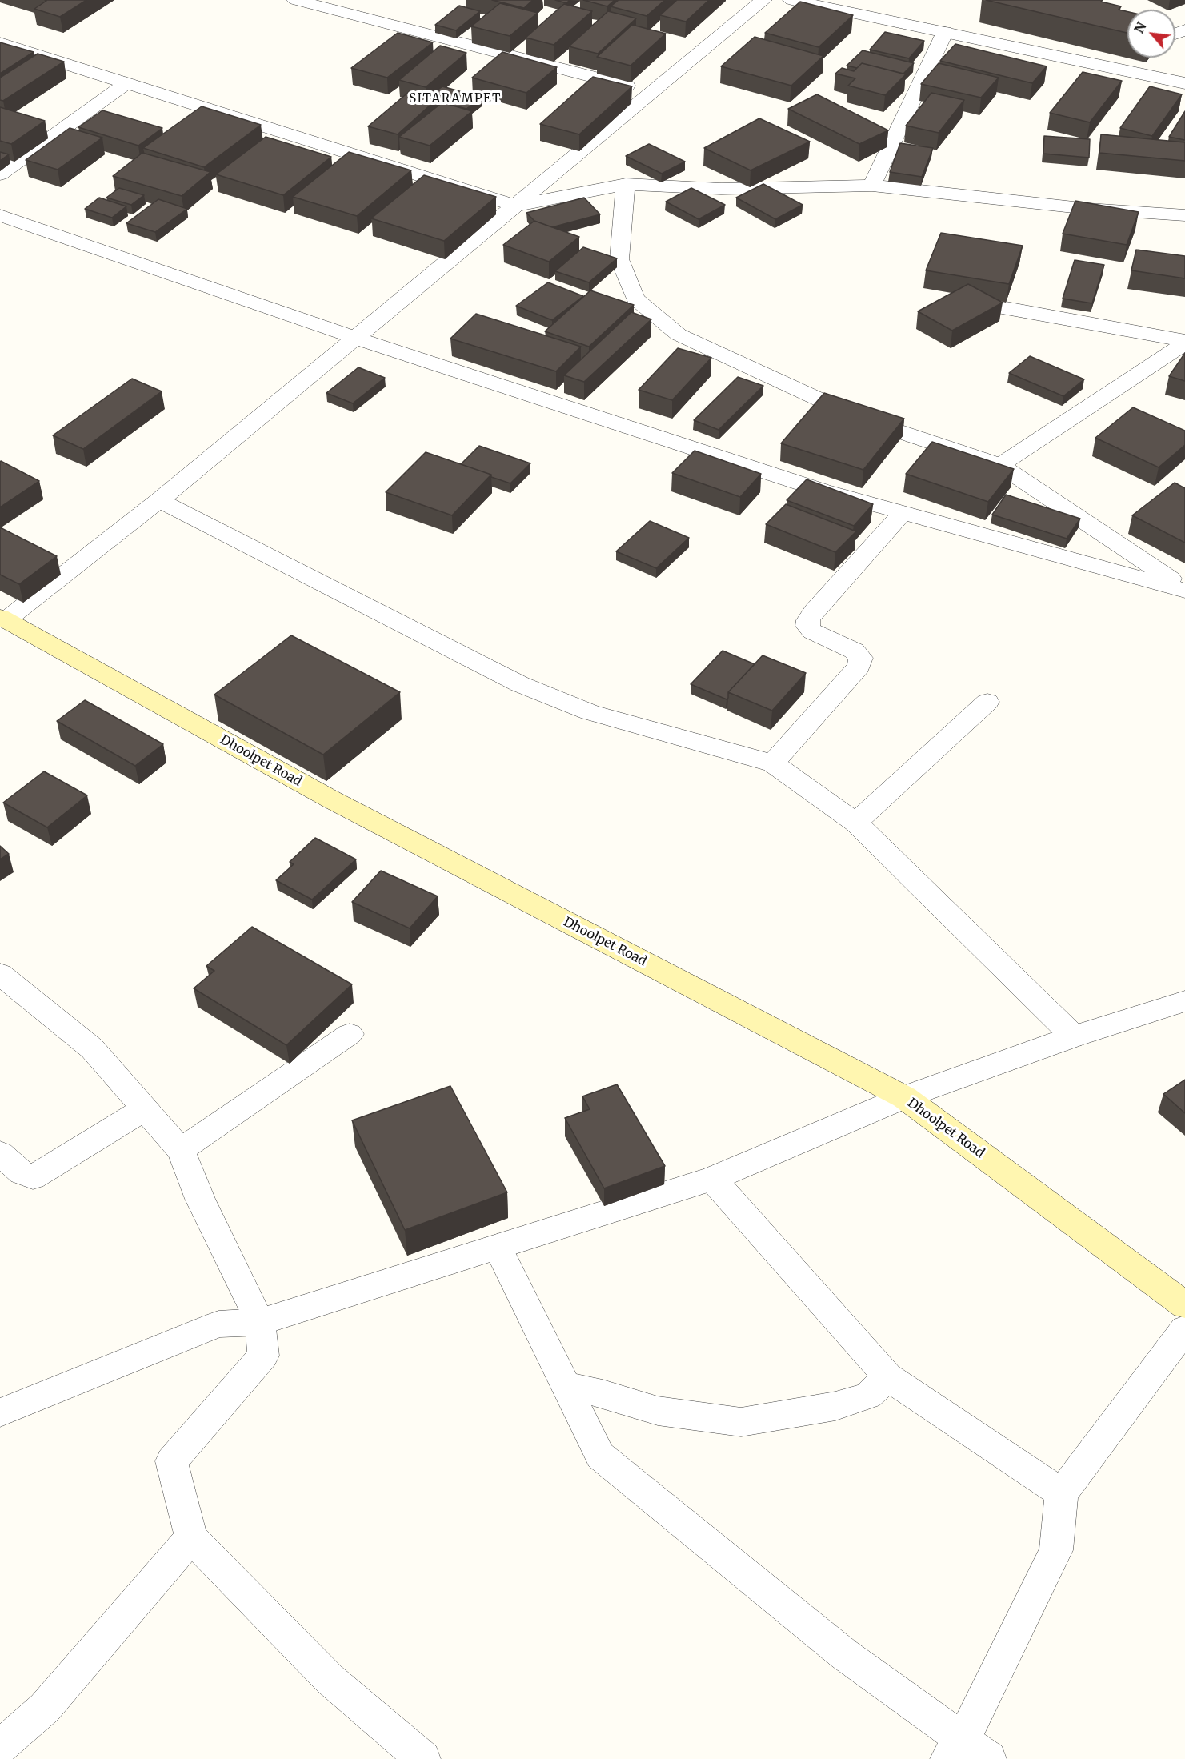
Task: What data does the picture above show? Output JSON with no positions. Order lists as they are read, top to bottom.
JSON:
{
  "streets": {
    "main road": ["Dhoolpet Road"]
  },
  "districts": ["SITARAMPET"],
  "north": "top left"
}
